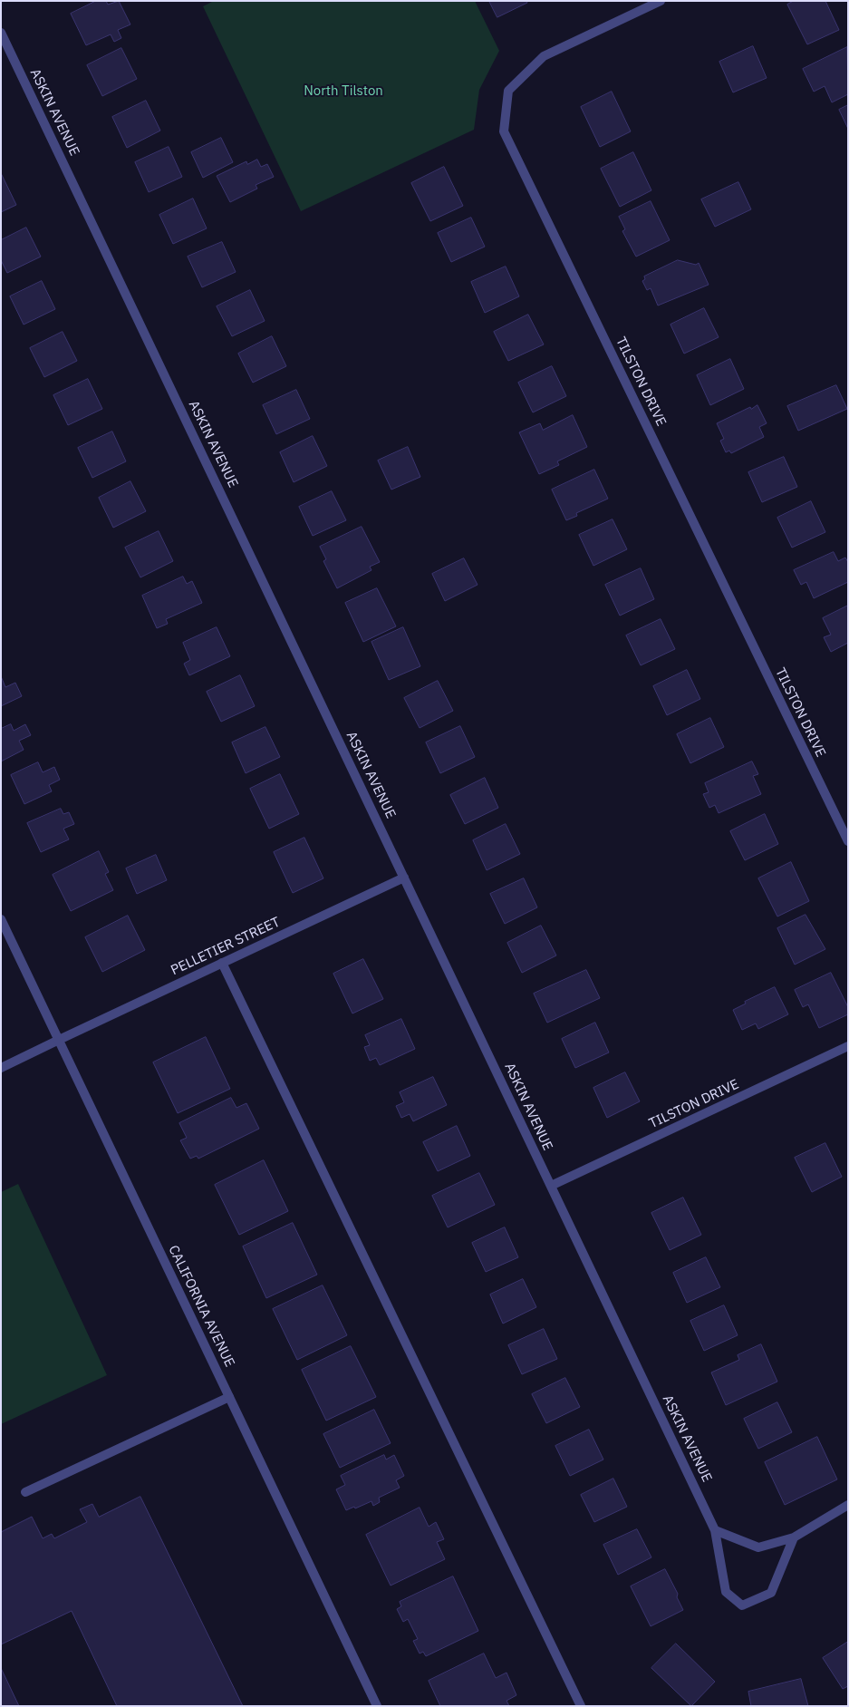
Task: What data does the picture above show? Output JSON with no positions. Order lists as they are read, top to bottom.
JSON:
{
  "streets": {
    "street": [
      "ASKIN AVENUE",
      "TILSTON DRIVE",
      "PELLETIER STREET",
      "CALIFORNIA AVENUE"
    ]
  },
  "crossings": [
    ["ASKIN AVENUE", "TILSTON DRIVE"],
    ["ASKIN AVENUE", "PELLETIER STREET"],
    ["PELLETIER STREET", "CALIFORNIA AVENUE"]
  ],
  "parks": ["North Tilston"]
}
